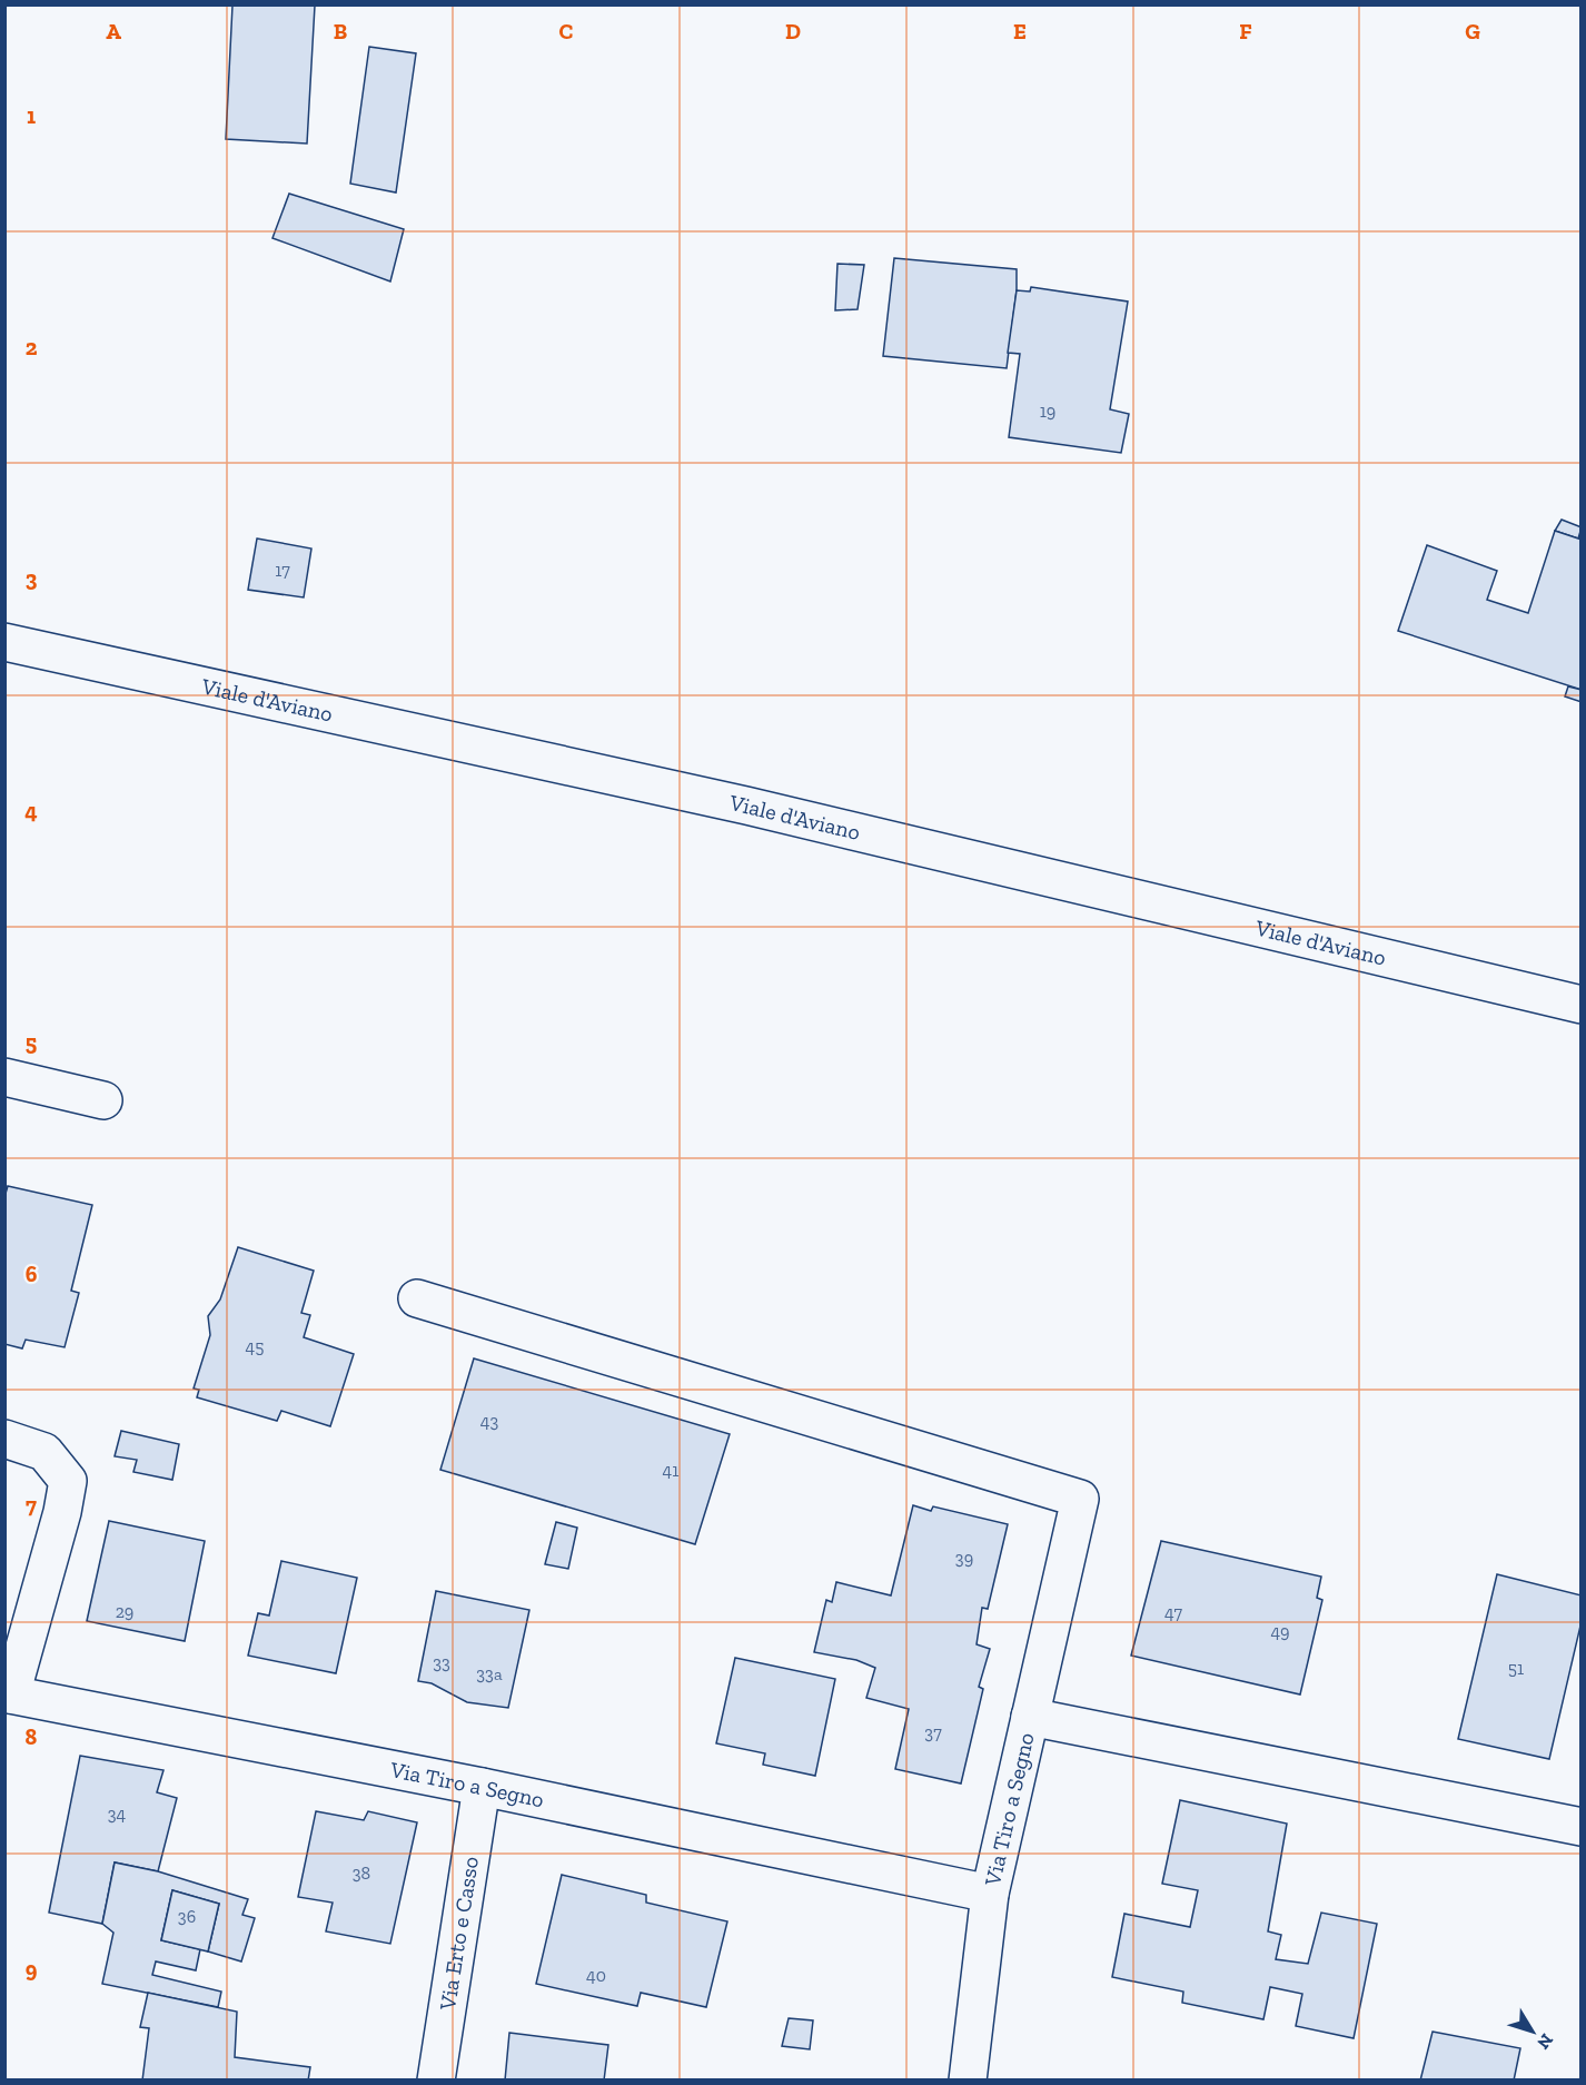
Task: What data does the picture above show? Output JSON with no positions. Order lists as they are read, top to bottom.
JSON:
{
  "streets": {
    "street": ["Viale d'Aviano", "Via Tiro a Segno", "Via Erto e Casso"]
  },
  "crossings": [
    ["Via Tiro a Segno", "Via Erto e Casso"]
  ],
  "house_numbers": [
    "19",
    "17",
    "45",
    "43",
    "41",
    "39",
    "29",
    "47",
    "49",
    "33",
    "51",
    "33a",
    "37",
    "34",
    "38",
    "36",
    "40"
  ],
  "north": "bottom right",
  "grid": {
    "columns": [
      "A",
      "B",
      "C",
      "D",
      "E",
      "F",
      "G"
    ],
    "rows": [
      "1",
      "2",
      "3",
      "4",
      "5",
      "6",
      "7",
      "8",
      "9"
    ]
  }
}
